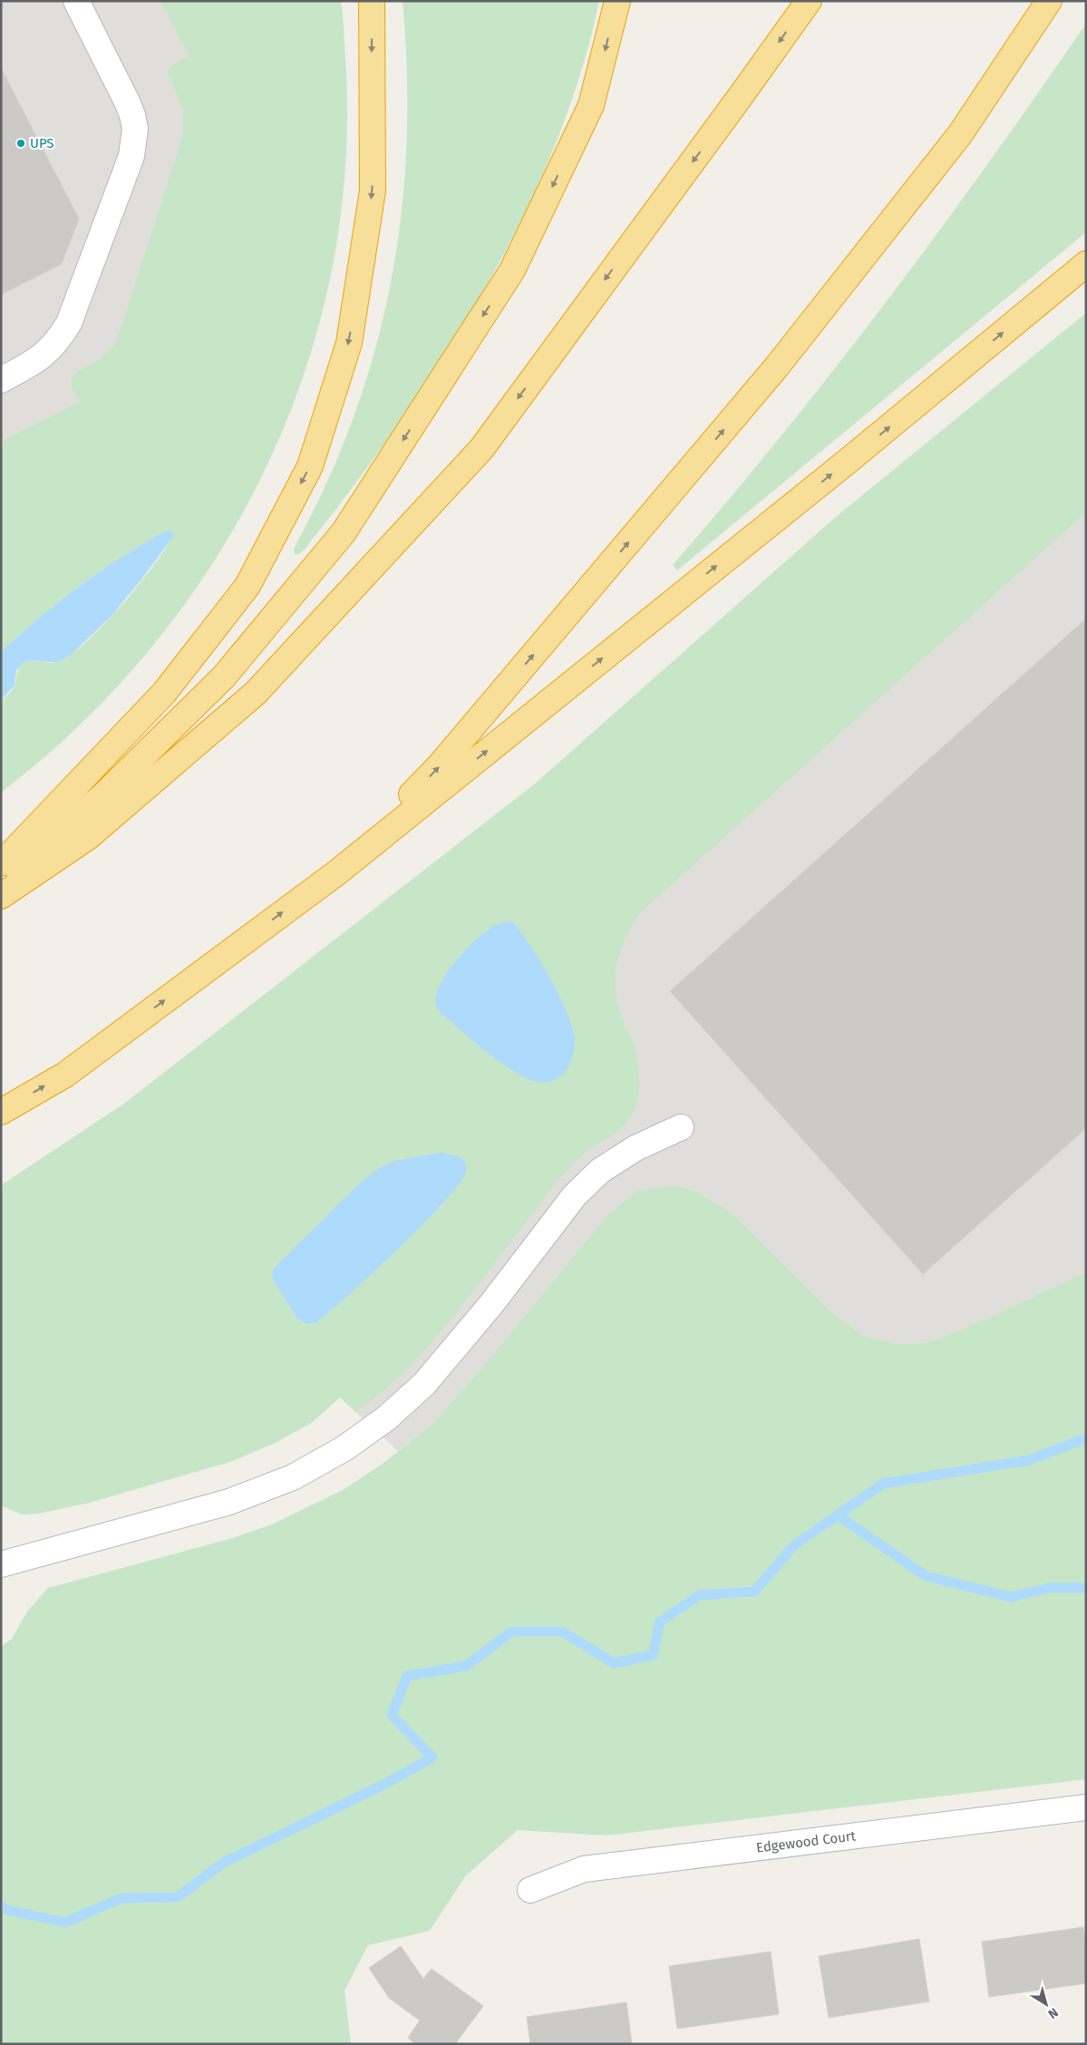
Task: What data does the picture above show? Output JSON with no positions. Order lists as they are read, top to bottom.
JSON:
{
  "streets": {
    "street": ["Edgewood Court"]
  },
  "places": ["UPS"],
  "north": "bottom right"
}
